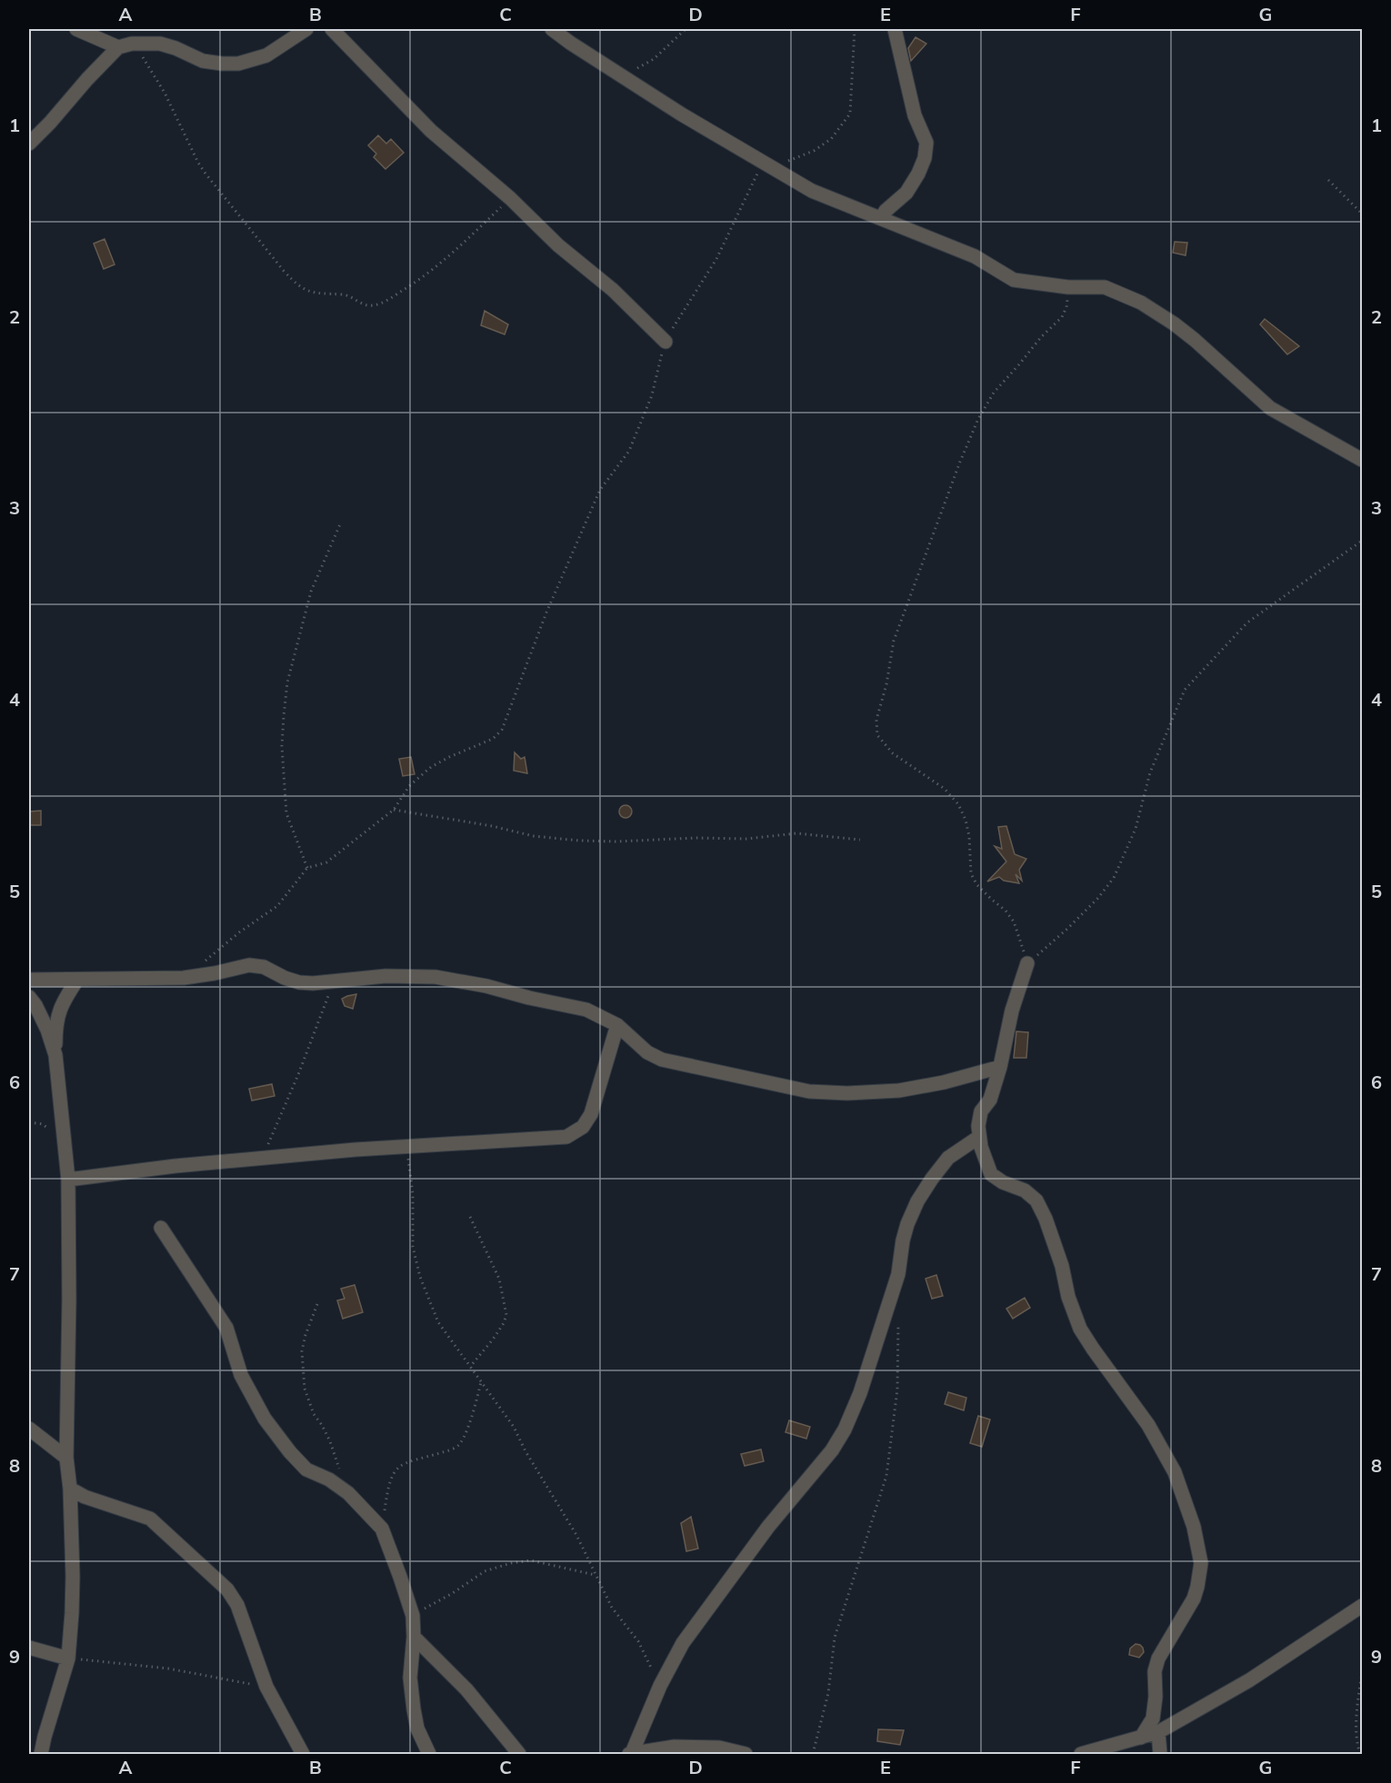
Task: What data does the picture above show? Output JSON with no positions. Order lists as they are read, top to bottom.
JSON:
{
  "grid": {
    "columns": [
      "A",
      "B",
      "C",
      "D",
      "E",
      "F",
      "G"
    ],
    "rows": [
      "1",
      "2",
      "3",
      "4",
      "5",
      "6",
      "7",
      "8",
      "9"
    ]
  }
}
